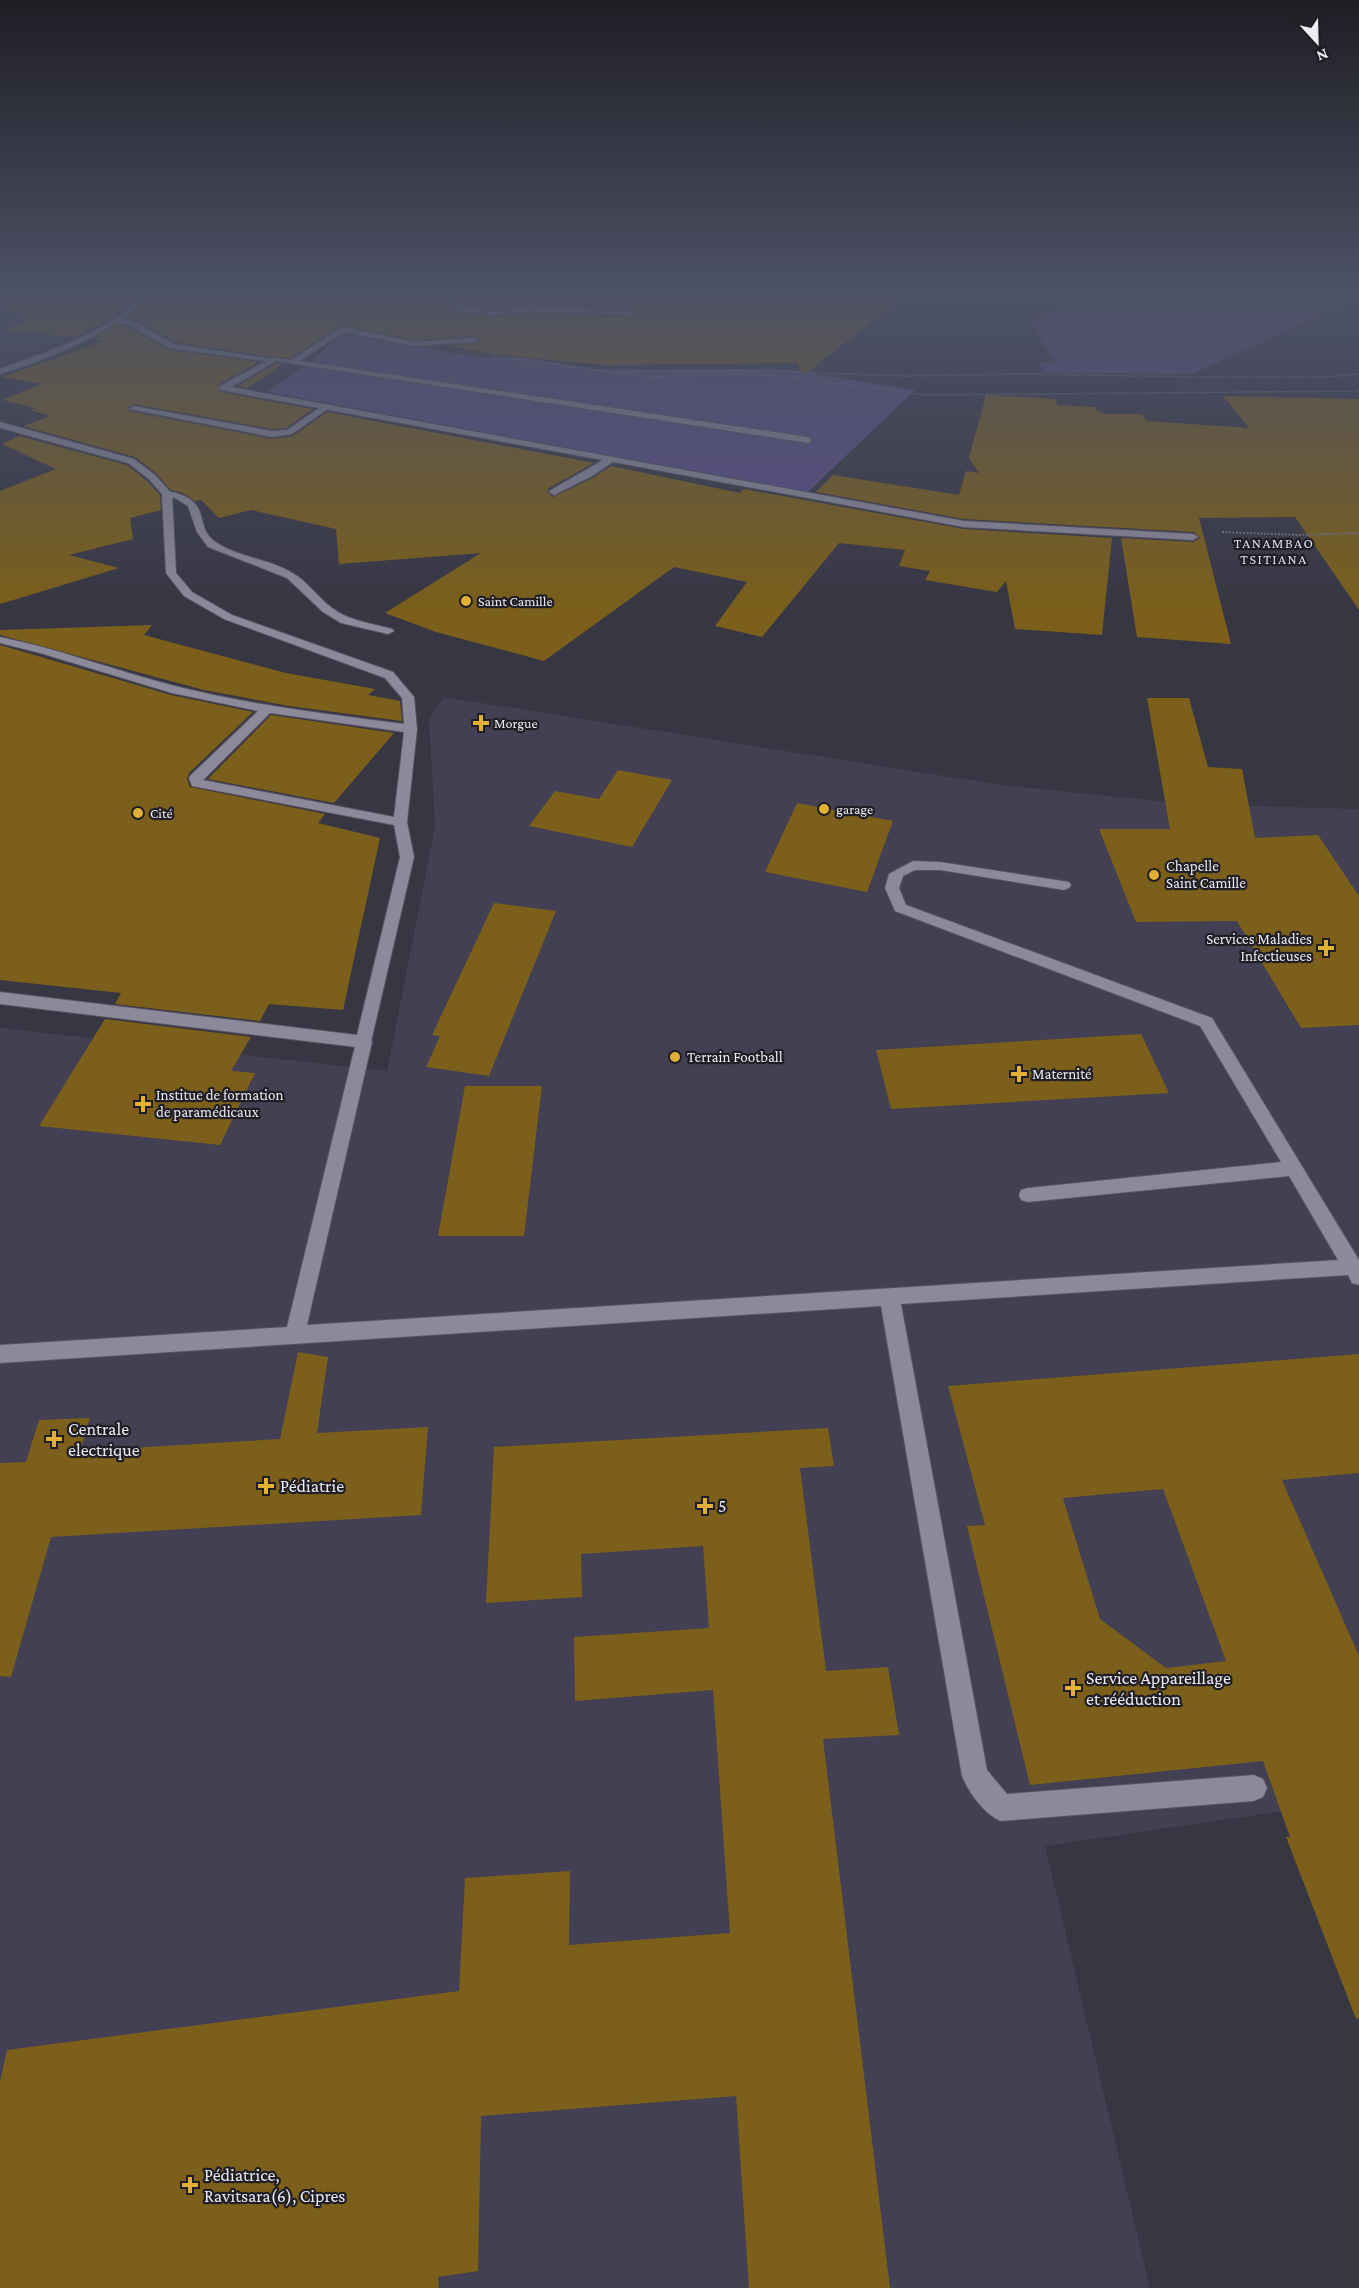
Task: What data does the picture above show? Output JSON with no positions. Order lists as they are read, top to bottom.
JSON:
{
  "districts": ["TANAMBAO TSITIANA"],
  "places": {
    "other": [
      "Saint Camille",
      "garage",
      "Cité",
      "Chapelle Saint Camille",
      "Terrain Football"
    ],
    "health": [
      "Morgue",
      "Services Maladies Infectieuses",
      "Maternité",
      "Institue de formation de paramédicaux",
      "Centrale electrique",
      "Pédiatrie",
      "5",
      "Service Appareillage et rééduction",
      "Pédiatrice, Ravitsara(6), Cipres"
    ]
  },
  "north": "bottom"
}
